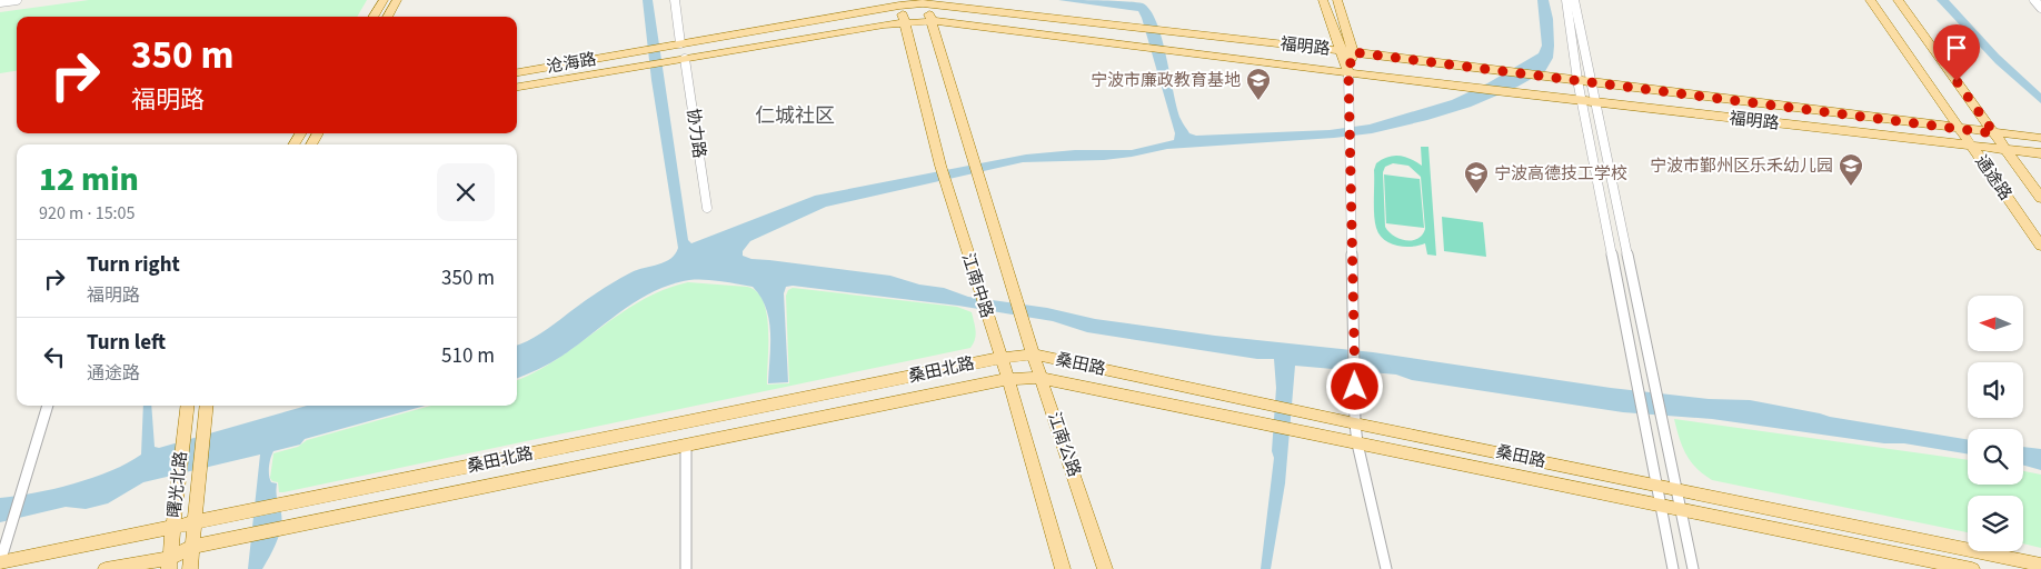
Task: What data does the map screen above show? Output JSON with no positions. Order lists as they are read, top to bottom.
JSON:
{
  "streets": {
    "main road": [
      "福明路",
      "沧海路",
      "通途路",
      "江南中路",
      "桑田路",
      "桑田北路",
      "江南公路",
      "曙光北路"
    ],
    "street": ["协力路"]
  },
  "crossings": [
    ["福明路", "沧海路"],
    ["福明路", "协力路"],
    ["福明路", "通途路"],
    ["福明路", "江南中路"],
    ["江南中路", "桑田路"],
    ["江南中路", "桑田北路"],
    ["江南中路", "江南公路"],
    ["桑田路", "桑田北路"],
    ["桑田路", "江南公路"],
    ["桑田北路", "曙光北路"]
  ],
  "districts": ["仁城社区"],
  "places": {
    "school or university": ["宁波市廉政教育基地", "宁波市鄞州区乐禾幼儿园", "宁波高德技工学校"]
  },
  "north": "left",
  "page": {
    "turn": ["350 m", "福明路"],
    "heading": ["12 min", "920 m · 15:05"],
    "list": [
      {
        "name": "Turn right",
        "note": "福明路",
        "value": "350 m"
      },
      {
        "name": "Turn left",
        "note": "通途路",
        "value": "510 m"
      }
    ]
  }
}
